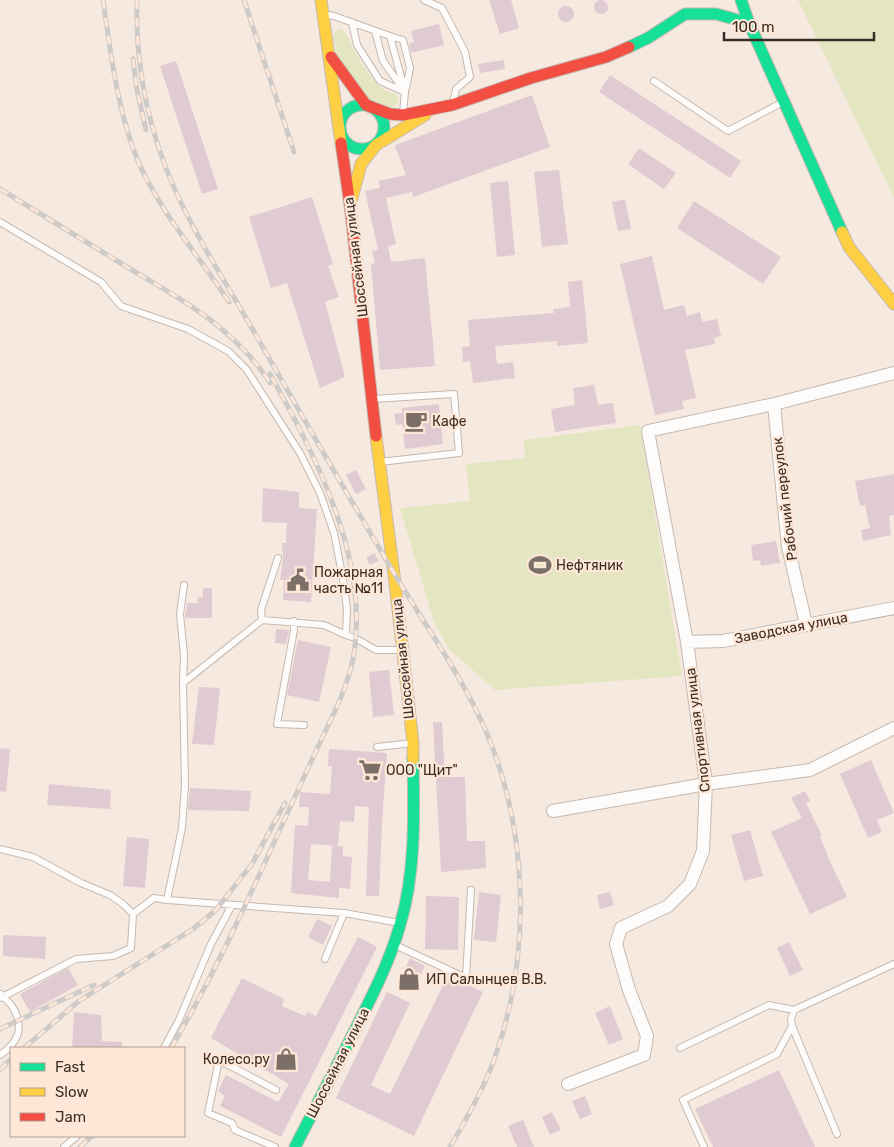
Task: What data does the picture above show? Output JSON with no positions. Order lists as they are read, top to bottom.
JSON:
{
  "streets": {
    "main road": ["Шоссейная улица"],
    "street": ["Рабочий переулок", "Заводская улица", "Спортивная улица"]
  },
  "crossings": [
    ["Рабочий переулок", "Заводская улица"],
    ["Рабочий переулок", "Спортивная улица"],
    ["Заводская улица", "Спортивная улица"]
  ],
  "places": {
    "cafe": ["Кафе"],
    "sports": ["Нефтяник"],
    "public building": ["Пожарная часть №11"],
    "supermarket": ["ООО \"Щит\""],
    "shop": ["ИП Салынцев В.В.", "Колесо.ру"]
  },
  "legend": ["Fast", "Slow", "Jam"],
  "scale_bar": "100 m"
}
